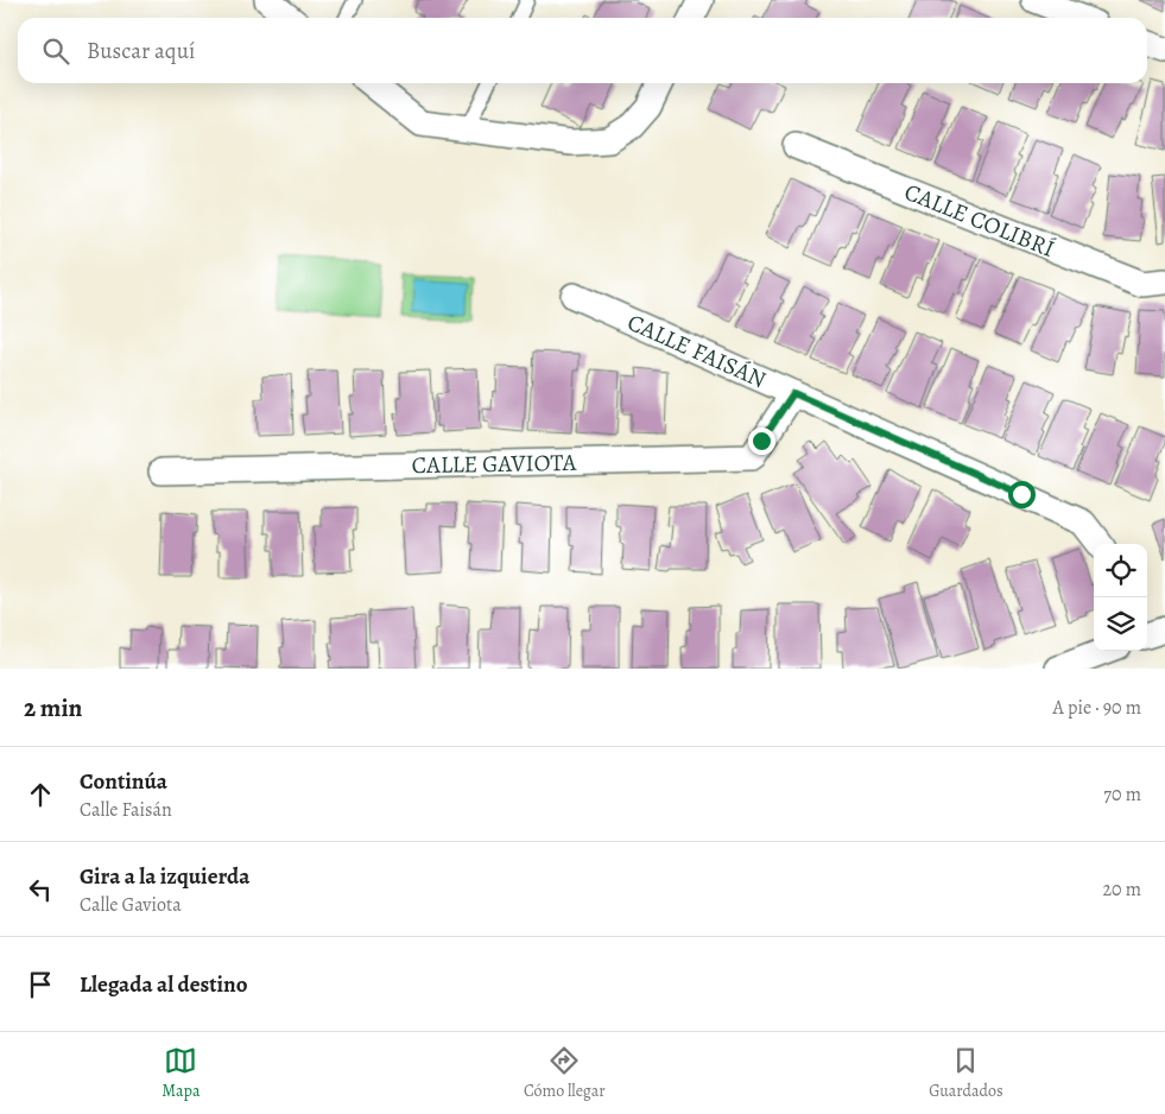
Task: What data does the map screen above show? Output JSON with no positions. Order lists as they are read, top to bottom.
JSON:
{
  "streets": {
    "street": ["CALLE COLIBRÍ", "CALLE FAISÁN", "CALLE GAVIOTA"]
  },
  "crossings": [
    ["CALLE FAISÁN", "CALLE GAVIOTA"]
  ],
  "page": {
    "search": "Buscar aquí",
    "heading": ["2 min", "A pie · 90 m"],
    "list": [
      ["Continúa", "Calle Faisán", "70 m"],
      ["Gira a la izquierda", "Calle Gaviota", "20 m"],
      "Llegada al destino"
    ],
    "nav": ["Mapa", "Cómo llegar", "Guardados"]
  }
}
